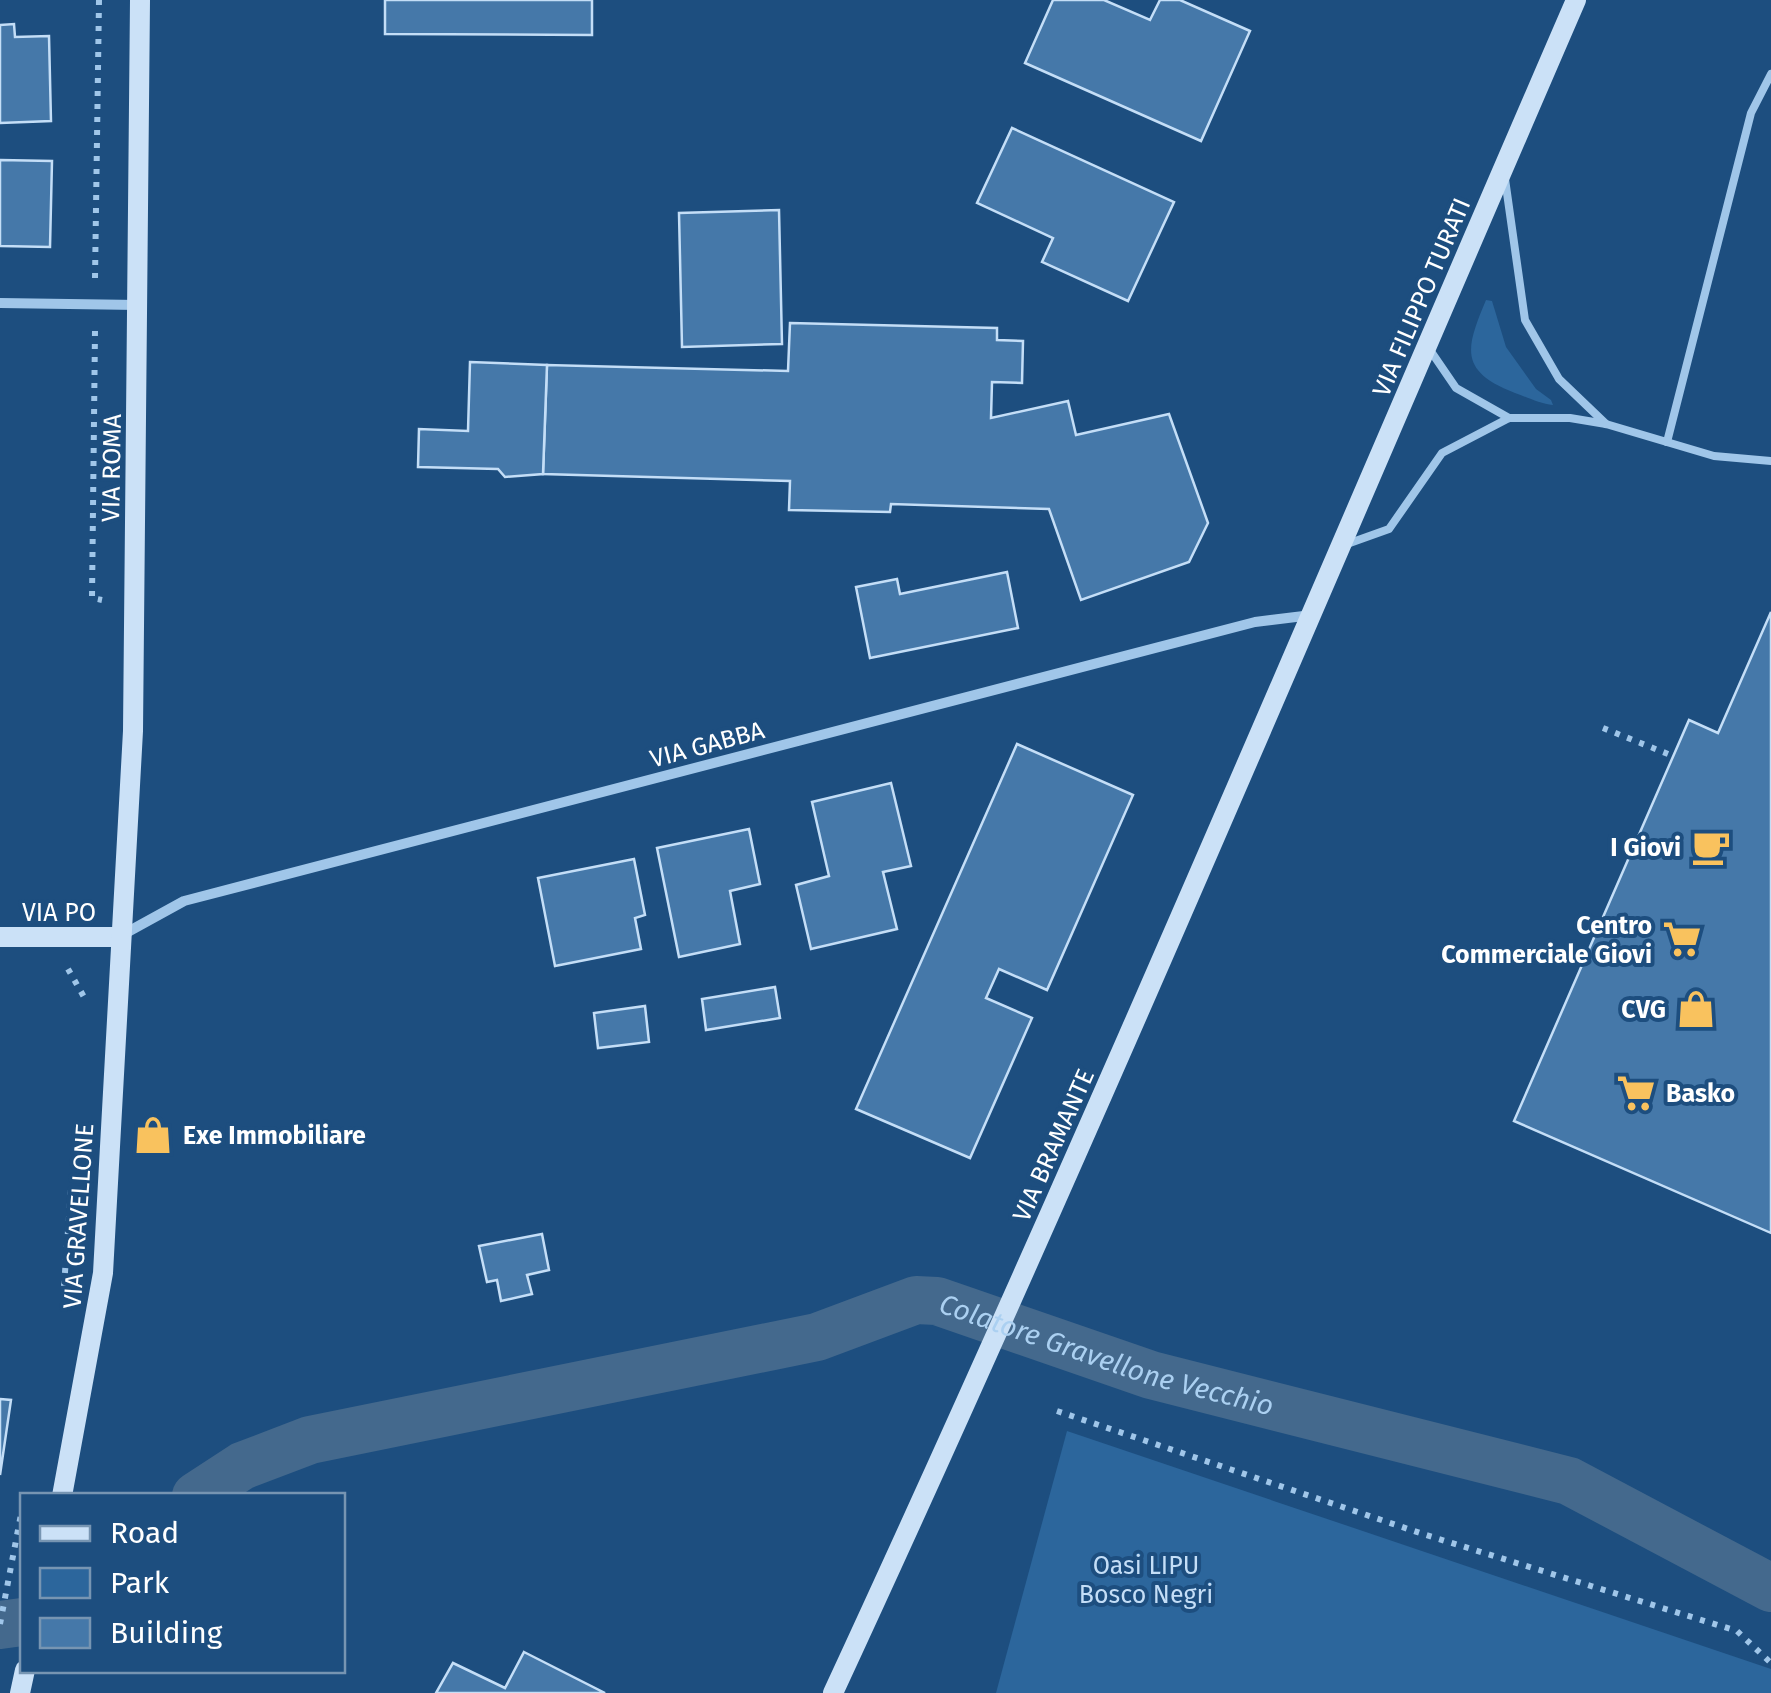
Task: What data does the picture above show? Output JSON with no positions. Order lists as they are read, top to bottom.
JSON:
{
  "streets": {
    "main road": [
      "VIA FILIPPO TURATI",
      "VIA ROMA",
      "VIA PO",
      "VIA BRAMANTE",
      "VIA GRAVELLONE"
    ],
    "street": ["VIA GABBA"]
  },
  "crossings": [
    ["VIA FILIPPO TURATI", "VIA GABBA"],
    ["VIA FILIPPO TURATI", "VIA BRAMANTE"],
    ["VIA ROMA", "VIA GABBA"],
    ["VIA ROMA", "VIA PO"],
    ["VIA ROMA", "VIA GRAVELLONE"],
    ["VIA GABBA", "VIA PO"],
    ["VIA GABBA", "VIA BRAMANTE"],
    ["VIA GABBA", "VIA GRAVELLONE"],
    ["VIA PO", "VIA GRAVELLONE"]
  ],
  "water": ["Colatore Gravellone Vecchio"],
  "parks": ["Oasi LIPU Bosco Negri"],
  "places": {
    "cafe": ["I Giovi"],
    "supermarket": ["Centro Commerciale Giovi", "Basko"],
    "shop": ["CVG", "Exe Immobiliare"]
  },
  "legend": ["Road", "Park", "Building"]
}
